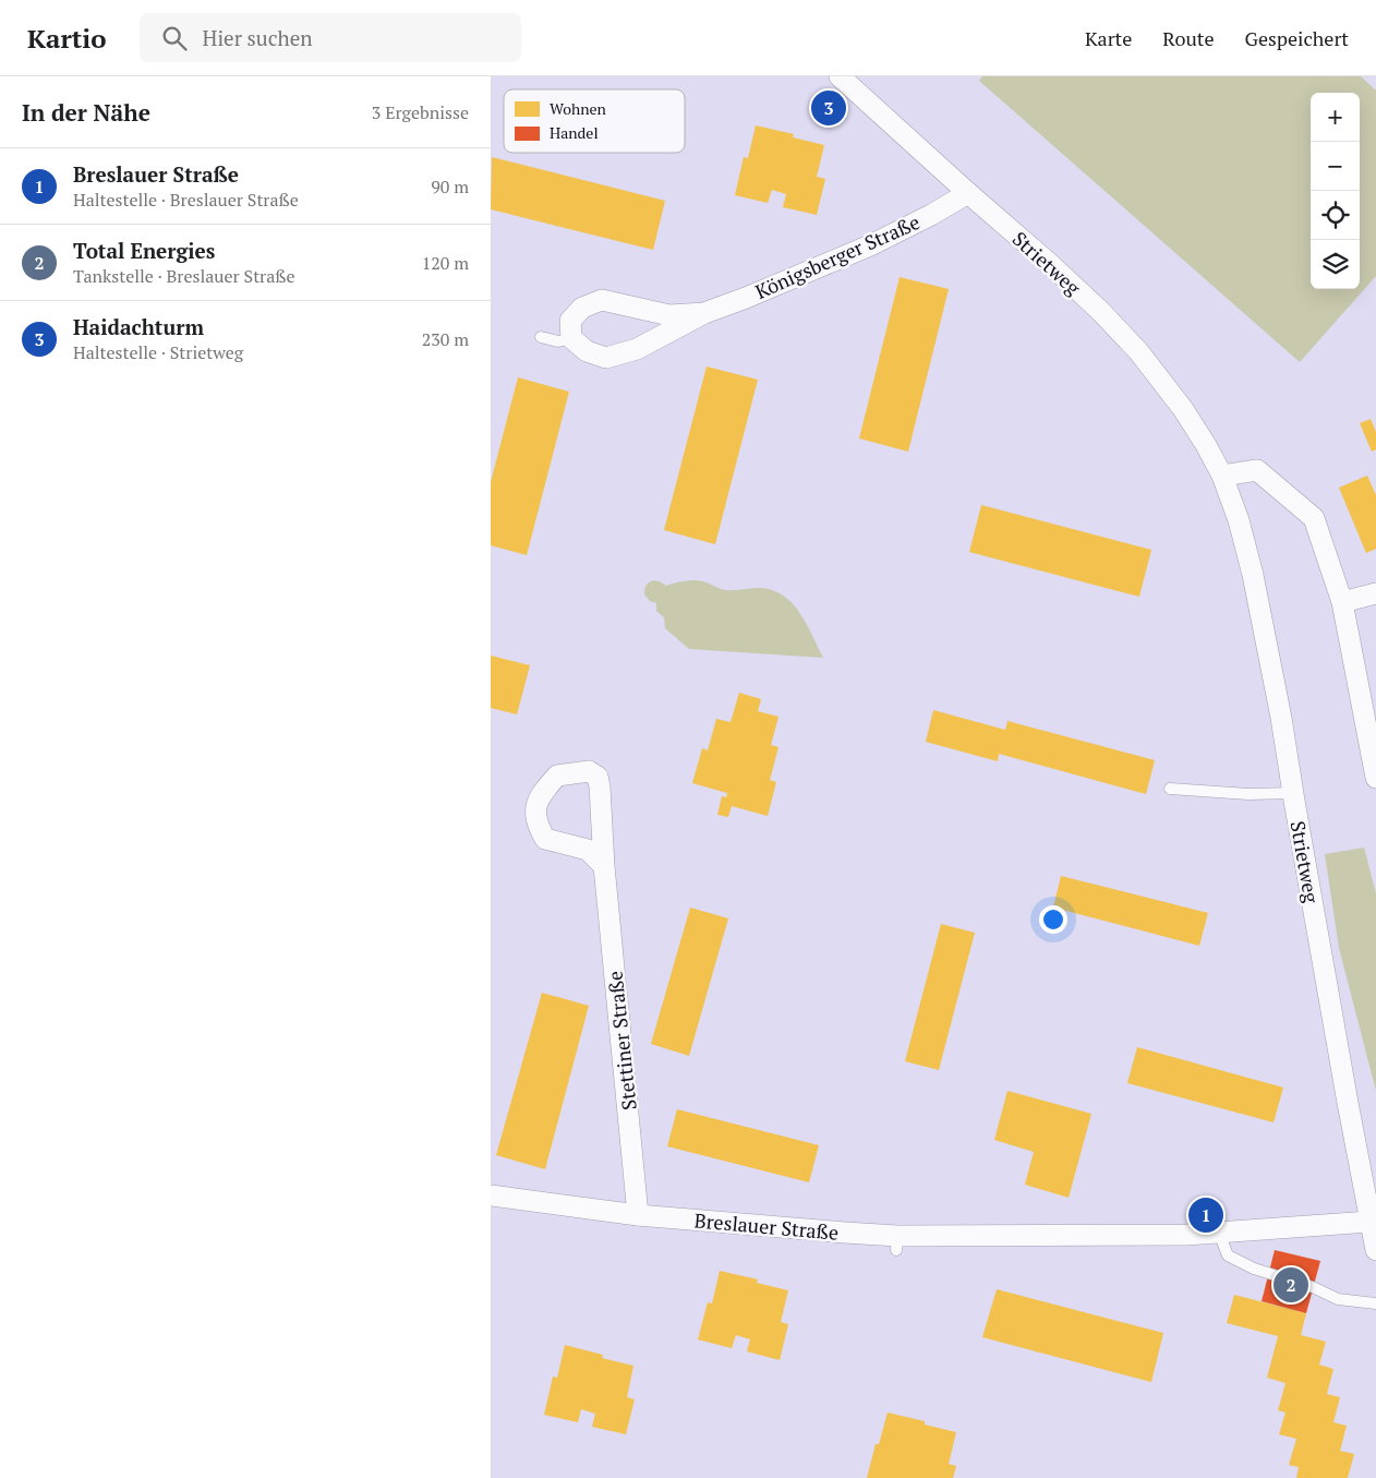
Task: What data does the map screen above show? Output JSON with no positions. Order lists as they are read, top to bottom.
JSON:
{
  "streets": {
    "street": [
      "Königsberger Straße",
      "Strietweg",
      "Stettiner Straße",
      "Breslauer Straße"
    ]
  },
  "crossings": [
    ["Königsberger Straße", "Strietweg"],
    ["Strietweg", "Breslauer Straße"],
    ["Stettiner Straße", "Breslauer Straße"]
  ],
  "legend": ["Wohnen", "Handel"],
  "page": {
    "header": "Kartio",
    "search": "Hier suchen",
    "nav": ["Karte", "Route", "Gespeichert"],
    "heading": ["In der Nähe", "3 Ergebnisse"],
    "pins": ["3", "1", "2"],
    "map_buttons": ["+", "−"],
    "list": [
      {
        "mark": "1",
        "name": "Breslauer Straße",
        "note": "Haltestelle · Breslauer Straße",
        "value": "90 m"
      },
      {
        "mark": "2",
        "name": "Total Energies",
        "note": "Tankstelle · Breslauer Straße",
        "value": "120 m"
      },
      {
        "mark": "3",
        "name": "Haidachturm",
        "note": "Haltestelle · Strietweg",
        "value": "230 m"
      }
    ]
  }
}
